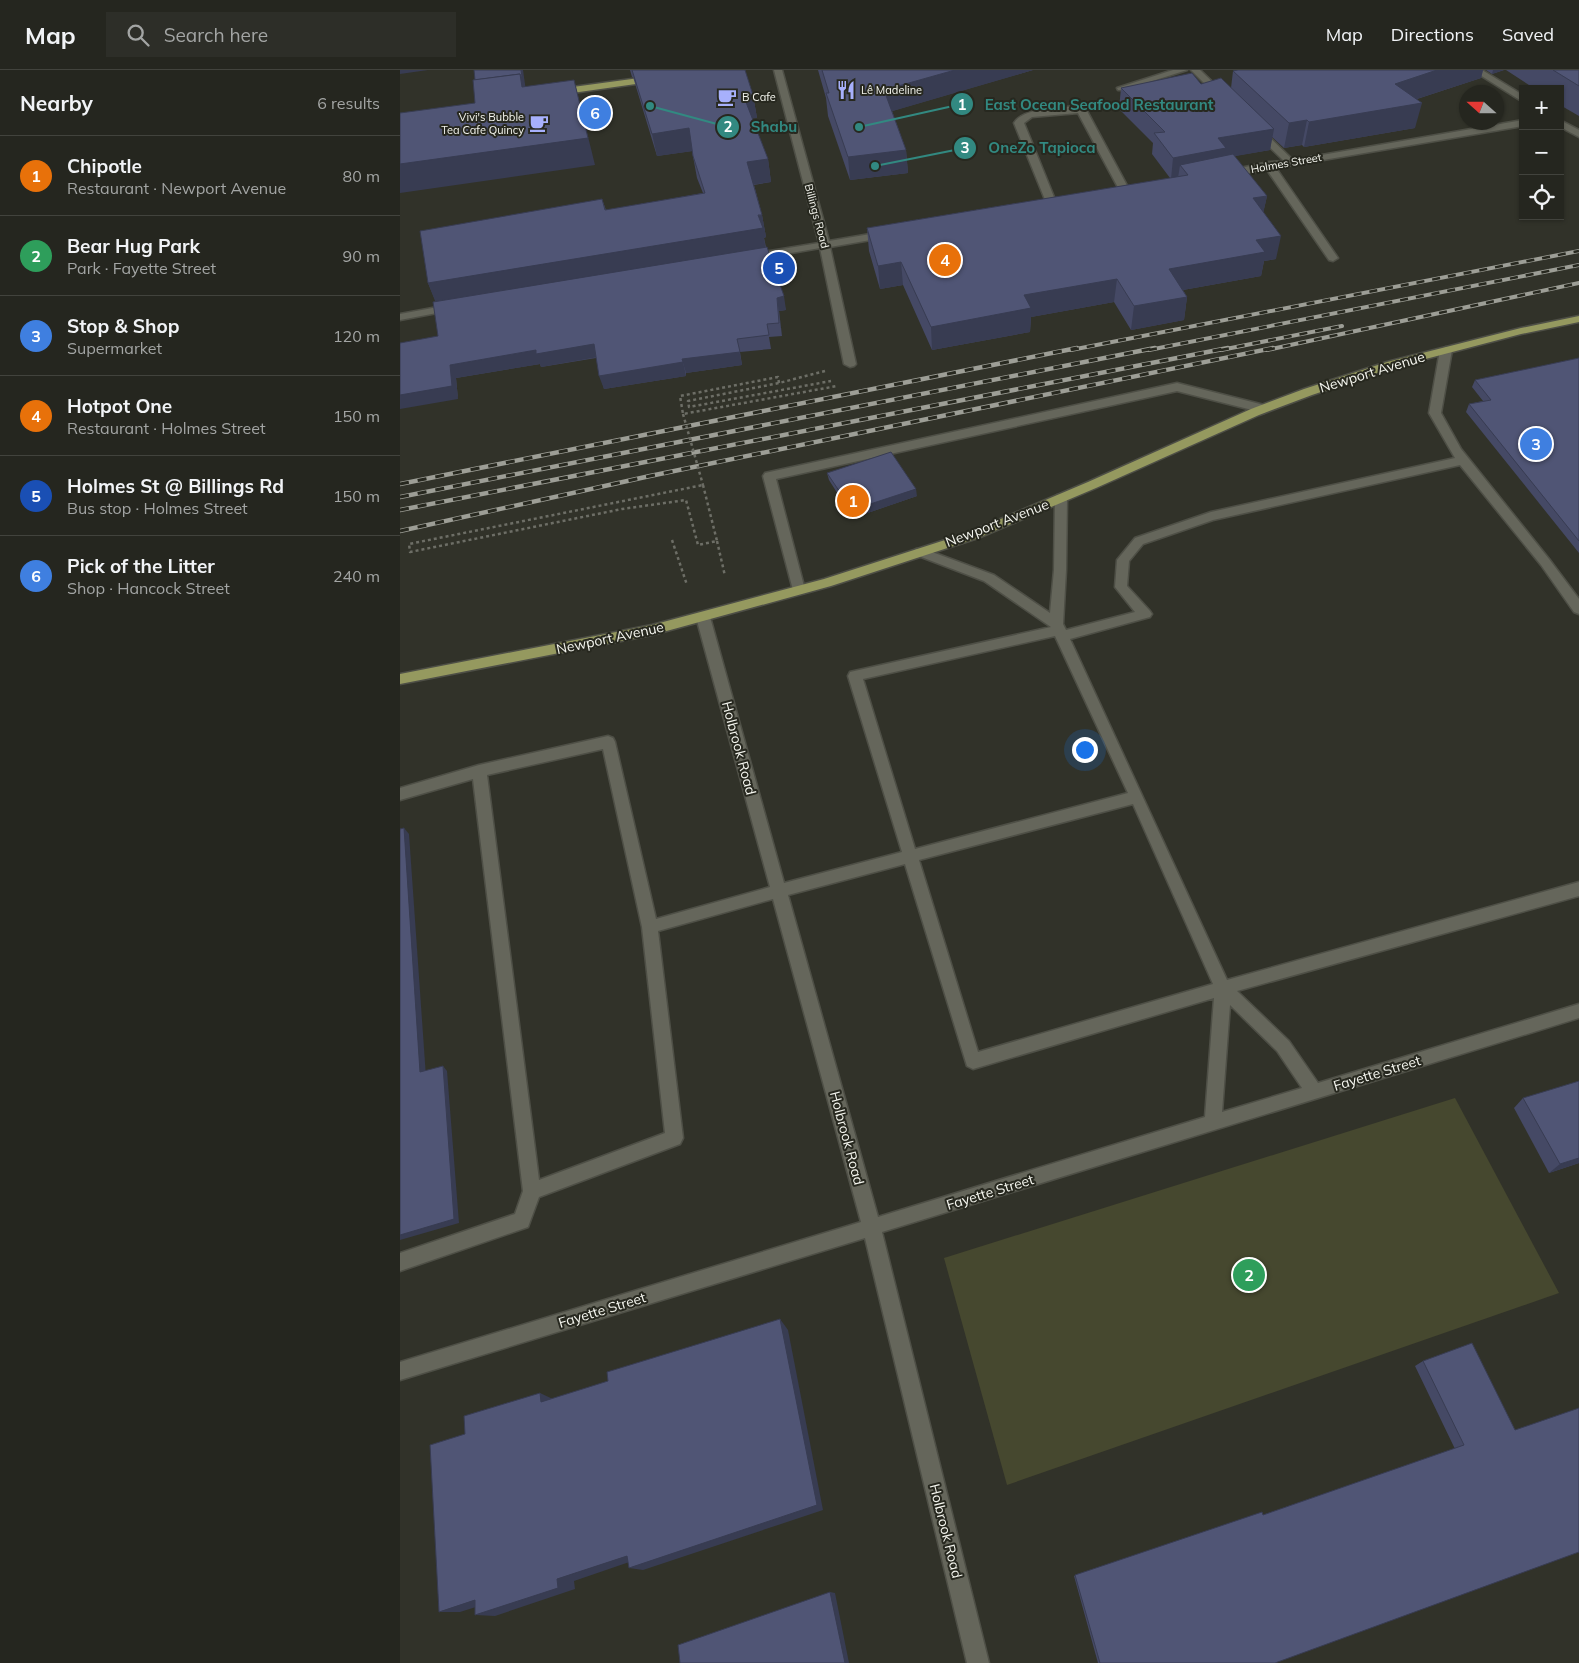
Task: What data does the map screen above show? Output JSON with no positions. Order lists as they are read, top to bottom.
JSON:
{
  "streets": {
    "main road": ["Newport Avenue"],
    "street": [
      "Holmes Street",
      "Billings Road",
      "Holbrook Road",
      "Fayette Street"
    ]
  },
  "crossings": [
    ["Newport Avenue", "Holbrook Road"],
    ["Holbrook Road", "Fayette Street"]
  ],
  "places": {
    "restaurant": ["Lê Madeline"],
    "cafe": ["B Cafe", "Vivi's Bubble Tea Cafe Quincy"],
    "other": ["Shabu", "East Ocean Seafood Restaurant", "OneZo Tapioca"]
  },
  "north": "left",
  "page": {
    "header": "Map",
    "search": "Search here",
    "nav": ["Map", "Directions", "Saved"],
    "heading": ["Nearby", "6 results"],
    "map_buttons": ["+", "−"],
    "pins": [
      "6",
      "4",
      "5",
      "3",
      "1",
      "2"
    ],
    "list": [
      {
        "mark": "1",
        "name": "Chipotle",
        "note": "Restaurant · Newport Avenue",
        "value": "80 m"
      },
      {
        "mark": "2",
        "name": "Bear Hug Park",
        "note": "Park · Fayette Street",
        "value": "90 m"
      },
      {
        "mark": "3",
        "name": "Stop & Shop",
        "note": "Supermarket",
        "value": "120 m"
      },
      {
        "mark": "4",
        "name": "Hotpot One",
        "note": "Restaurant · Holmes Street",
        "value": "150 m"
      },
      {
        "mark": "5",
        "name": "Holmes St @ Billings Rd",
        "note": "Bus stop · Holmes Street",
        "value": "150 m"
      },
      {
        "mark": "6",
        "name": "Pick of the Litter",
        "note": "Shop · Hancock Street",
        "value": "240 m"
      }
    ]
  }
}
